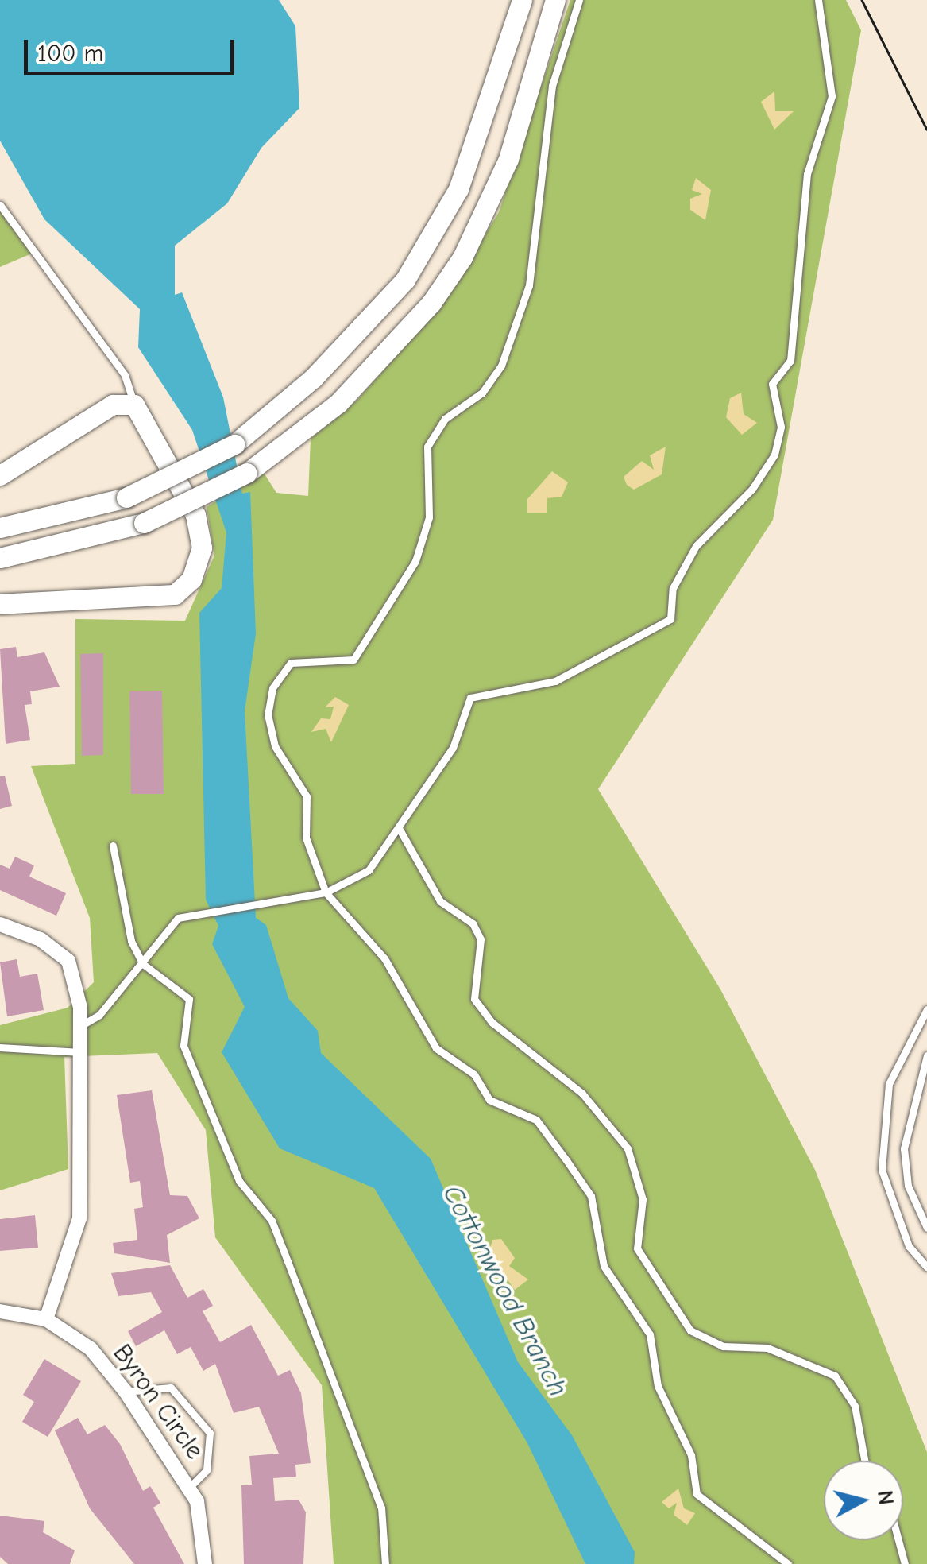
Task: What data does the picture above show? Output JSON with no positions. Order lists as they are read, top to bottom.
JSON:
{
  "streets": {
    "street": ["Byron Circle"]
  },
  "water": ["Cottonwood Branch"],
  "scale_bar": "100 m",
  "north": "right"
}
